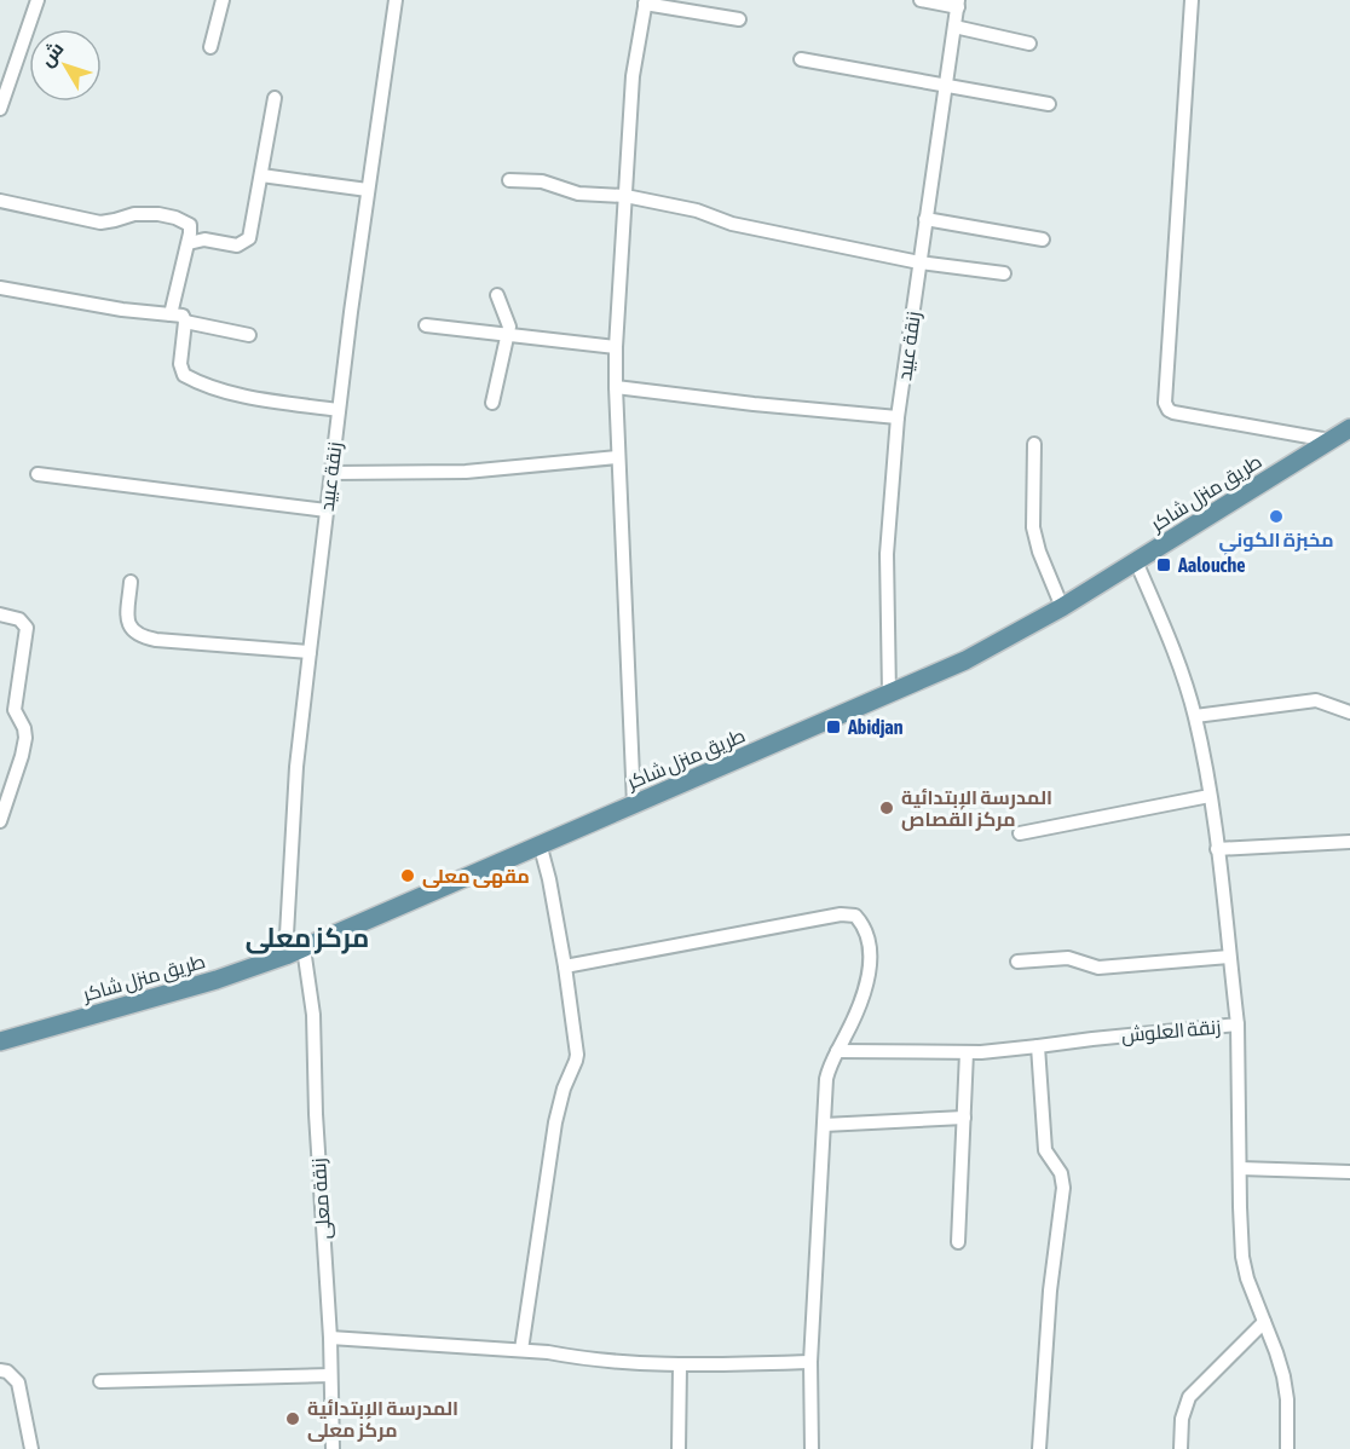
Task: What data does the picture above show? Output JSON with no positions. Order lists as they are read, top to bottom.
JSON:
{
  "streets": {
    "main road": ["طريق منزل شاكر"],
    "street": ["زنقة عبيد", "زنقة العلوش", "زنقة معلى"]
  },
  "crossings": [
    ["زنقة عبيد", "طريق منزل شاكر"],
    ["طريق منزل شاكر", "زنقة العلوش"],
    ["طريق منزل شاكر", "زنقة معلى"]
  ],
  "districts": ["مركز معلى"],
  "places": {
    "other": [
      "مخبزة الكوني",
      "المدرسة الإبتدائية مركز القصاص",
      "مقهى معلى",
      "المدرسة الإبتدائية مركز معلى"
    ],
    "transit": ["Aalouche", "Abidjan"]
  },
  "north": "top left"
}
